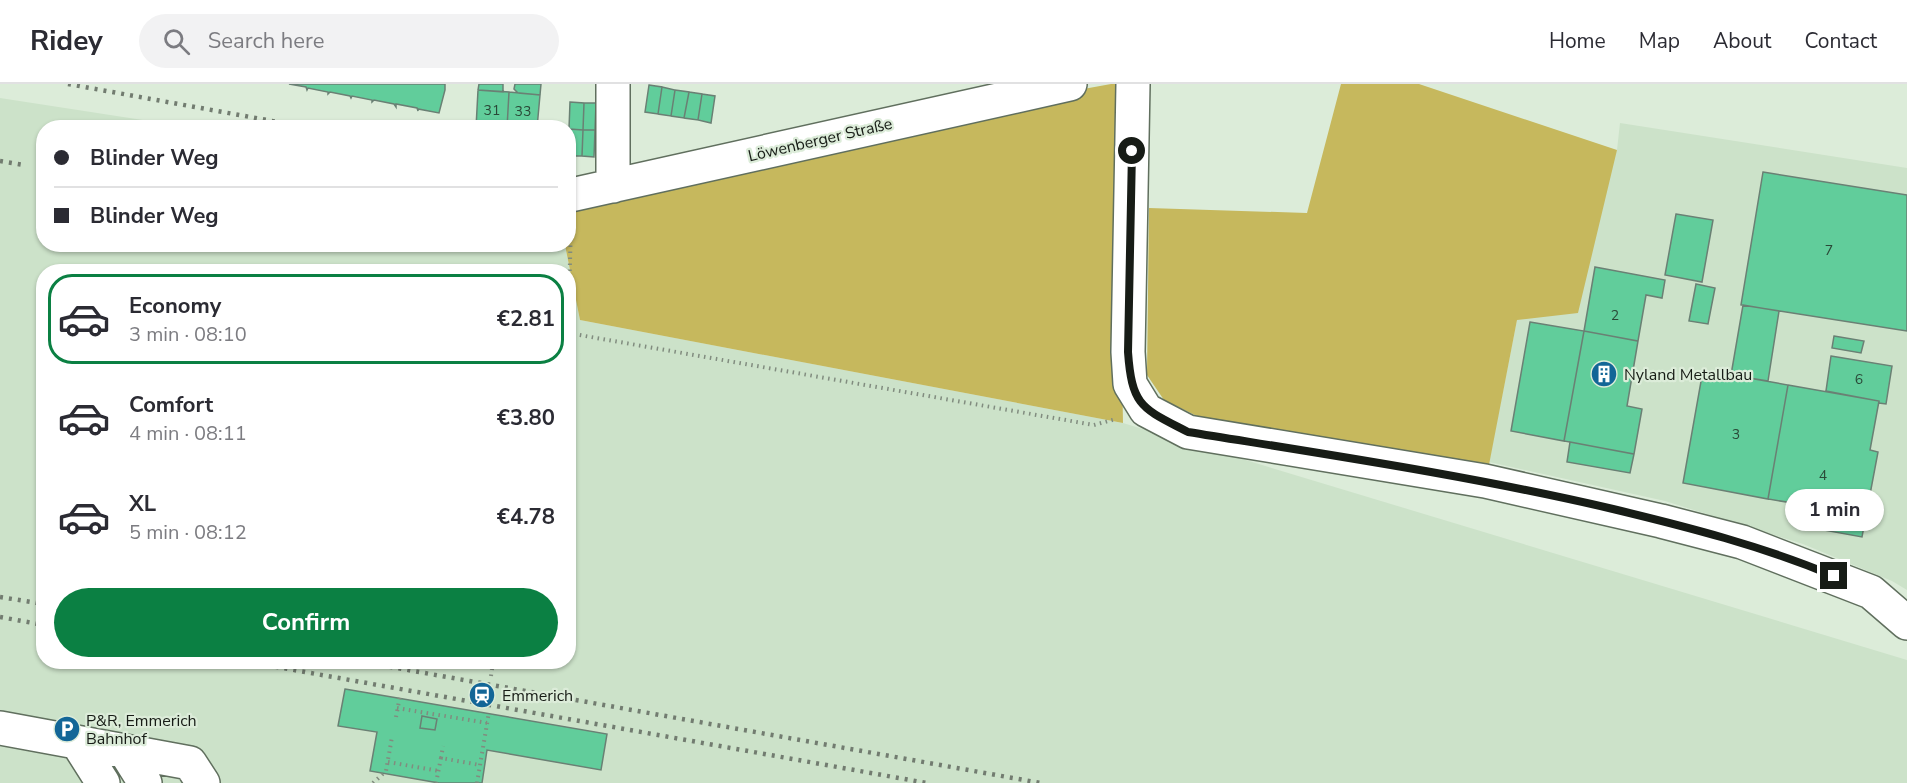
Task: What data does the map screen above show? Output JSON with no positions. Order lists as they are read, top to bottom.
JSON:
{
  "streets": {
    "street": ["Löwenberger Straße"]
  },
  "places": {
    "building": ["Nyland Metallbau"],
    "station": ["Emmerich"],
    "parking": ["P&R, Emmerich Bahnhof"]
  },
  "house_numbers": [
    "31",
    "33",
    "7",
    "2",
    "6",
    "3",
    "4"
  ],
  "page": {
    "header": "Ridey",
    "search": "Search here",
    "nav": [
      "Home",
      "Map",
      "About",
      "Contact"
    ],
    "banner": ["Blinder Weg", "Blinder Weg"],
    "list": [
      {
        "name": "Economy",
        "note": "3 min · 08:10",
        "value": "€2.81"
      },
      {
        "name": "Comfort",
        "note": "4 min · 08:11",
        "value": "€3.80"
      },
      {
        "name": "XL",
        "note": "5 min · 08:12",
        "value": "€4.78"
      }
    ],
    "bubble": "1 min",
    "buttons": "Confirm"
  }
}
